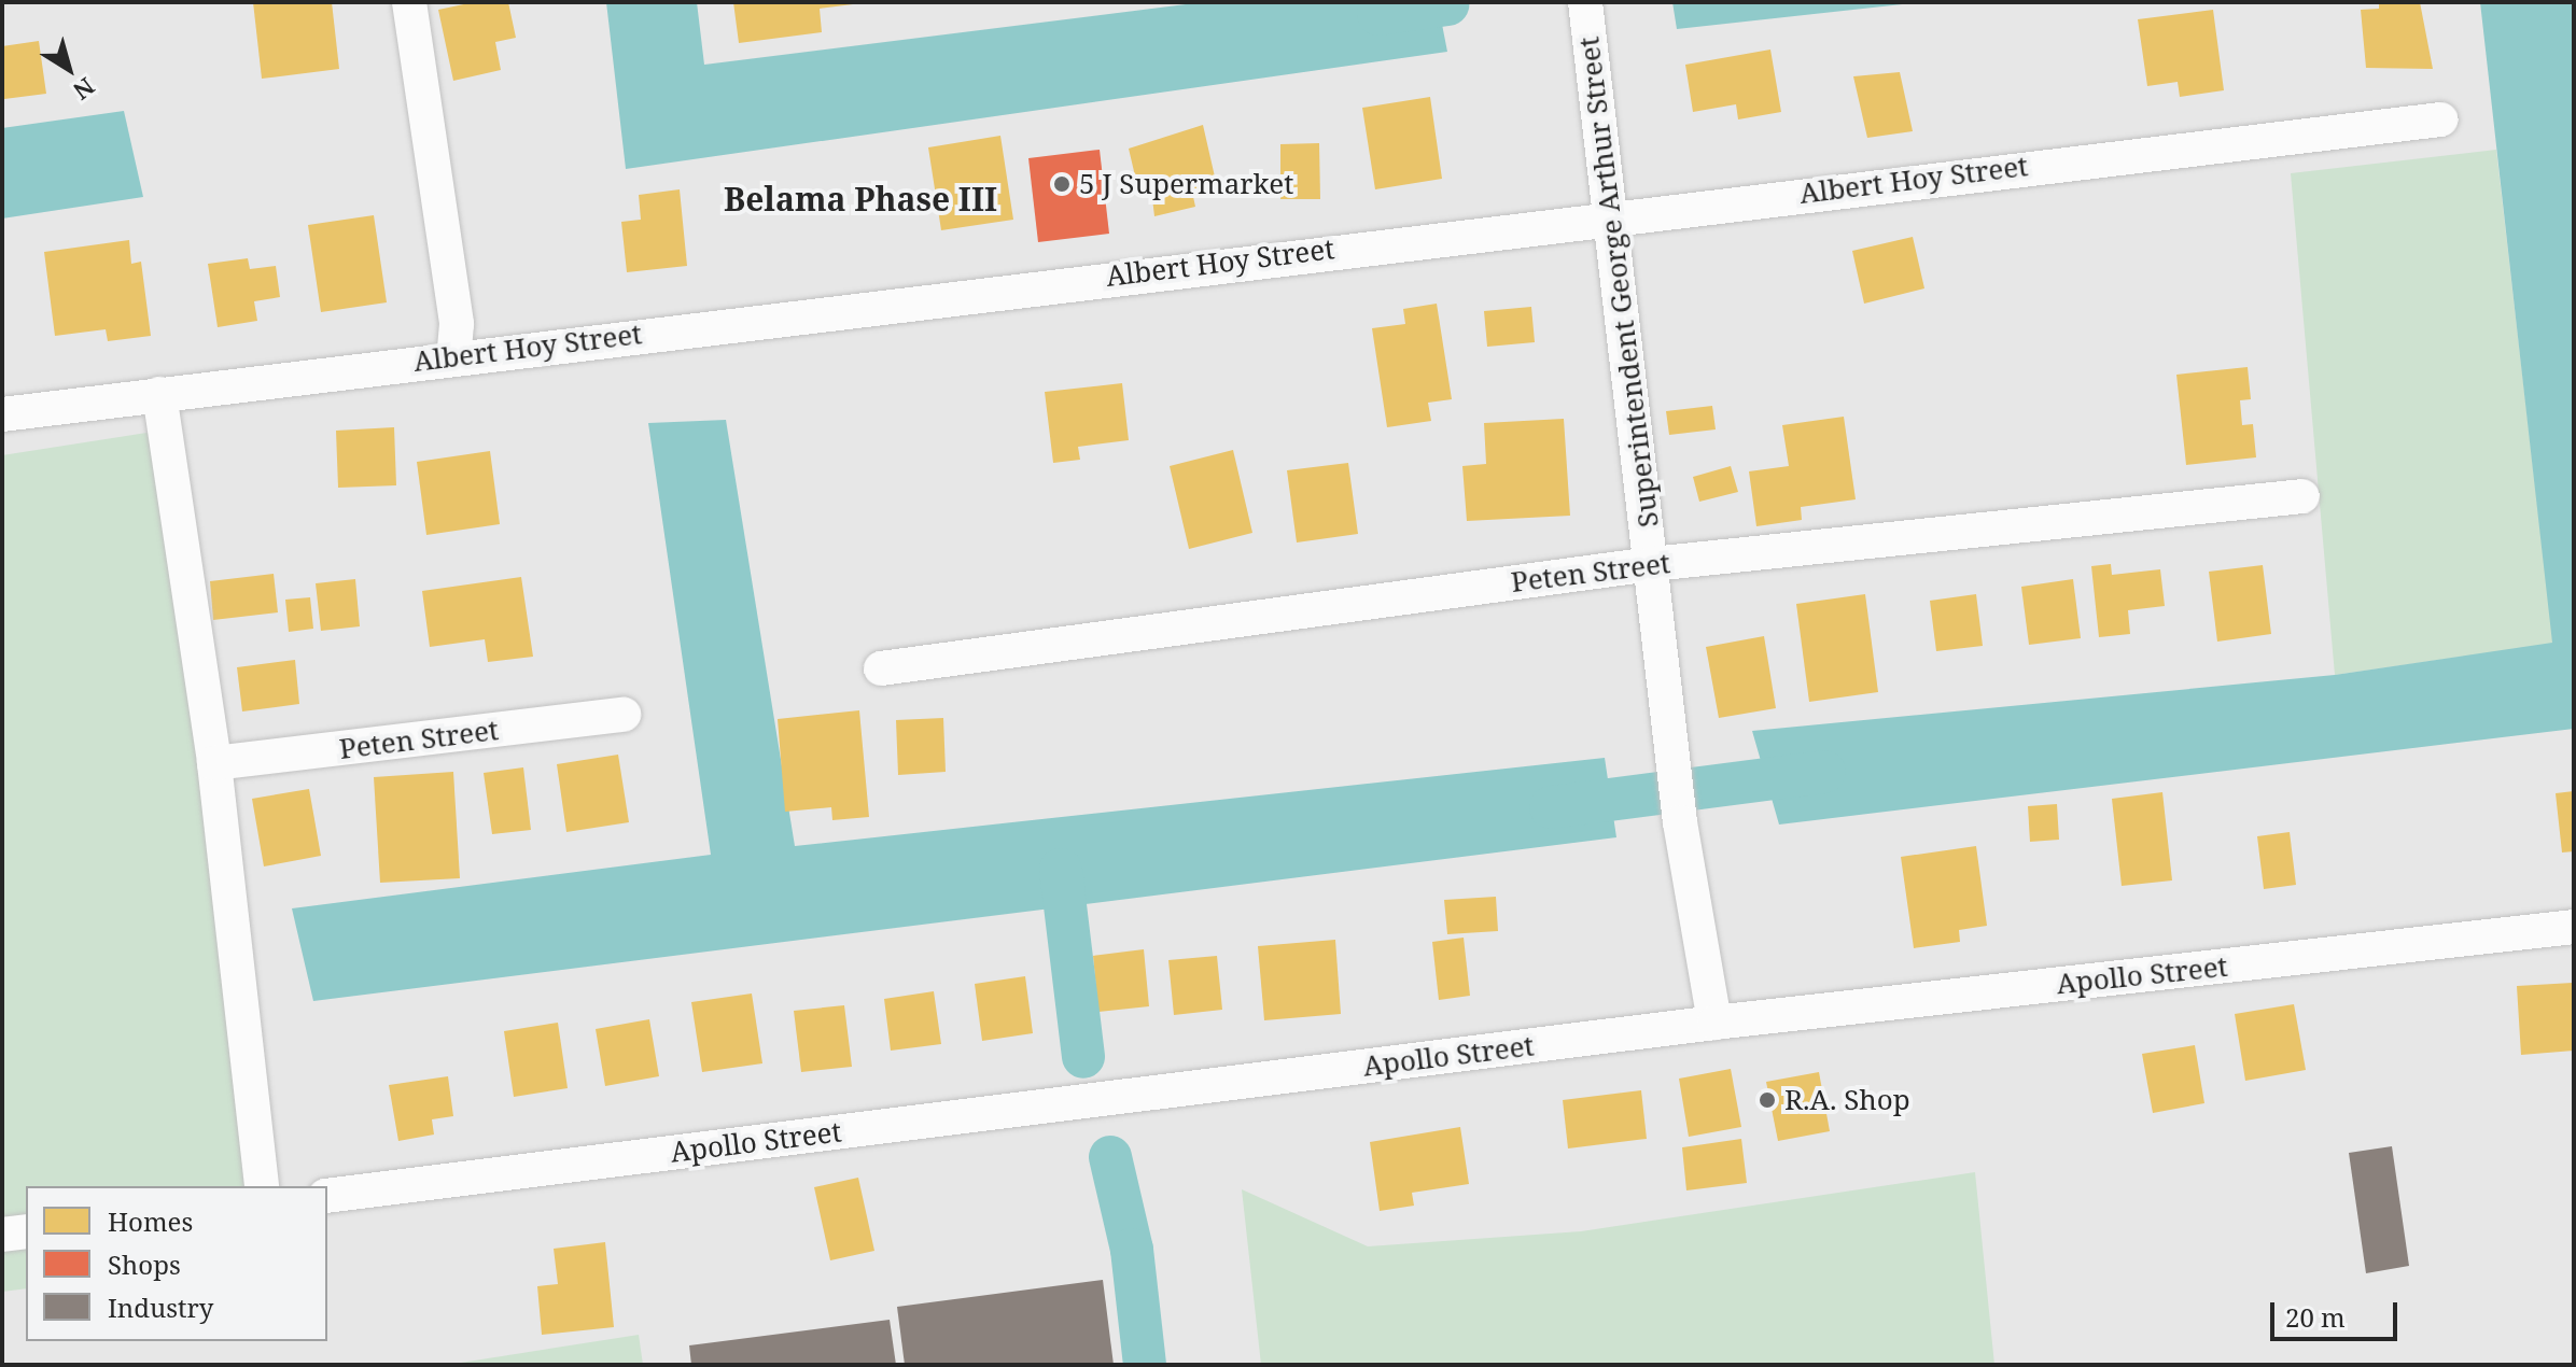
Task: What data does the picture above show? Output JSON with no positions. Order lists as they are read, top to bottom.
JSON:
{
  "streets": {
    "street": [
      "Albert Hoy Street",
      "Superintendent George Arthur Street",
      "Peten Street",
      "Apollo Street"
    ]
  },
  "crossings": [
    ["Albert Hoy Street", "Superintendent George Arthur Street"],
    ["Superintendent George Arthur Street", "Peten Street"],
    ["Superintendent George Arthur Street", "Apollo Street"]
  ],
  "districts": ["Belama Phase III"],
  "places": ["5 J Supermarket", "R.A. Shop"],
  "legend": ["Homes", "Shops", "Industry"],
  "scale_bar": "20 m",
  "north": "bottom right"
}
